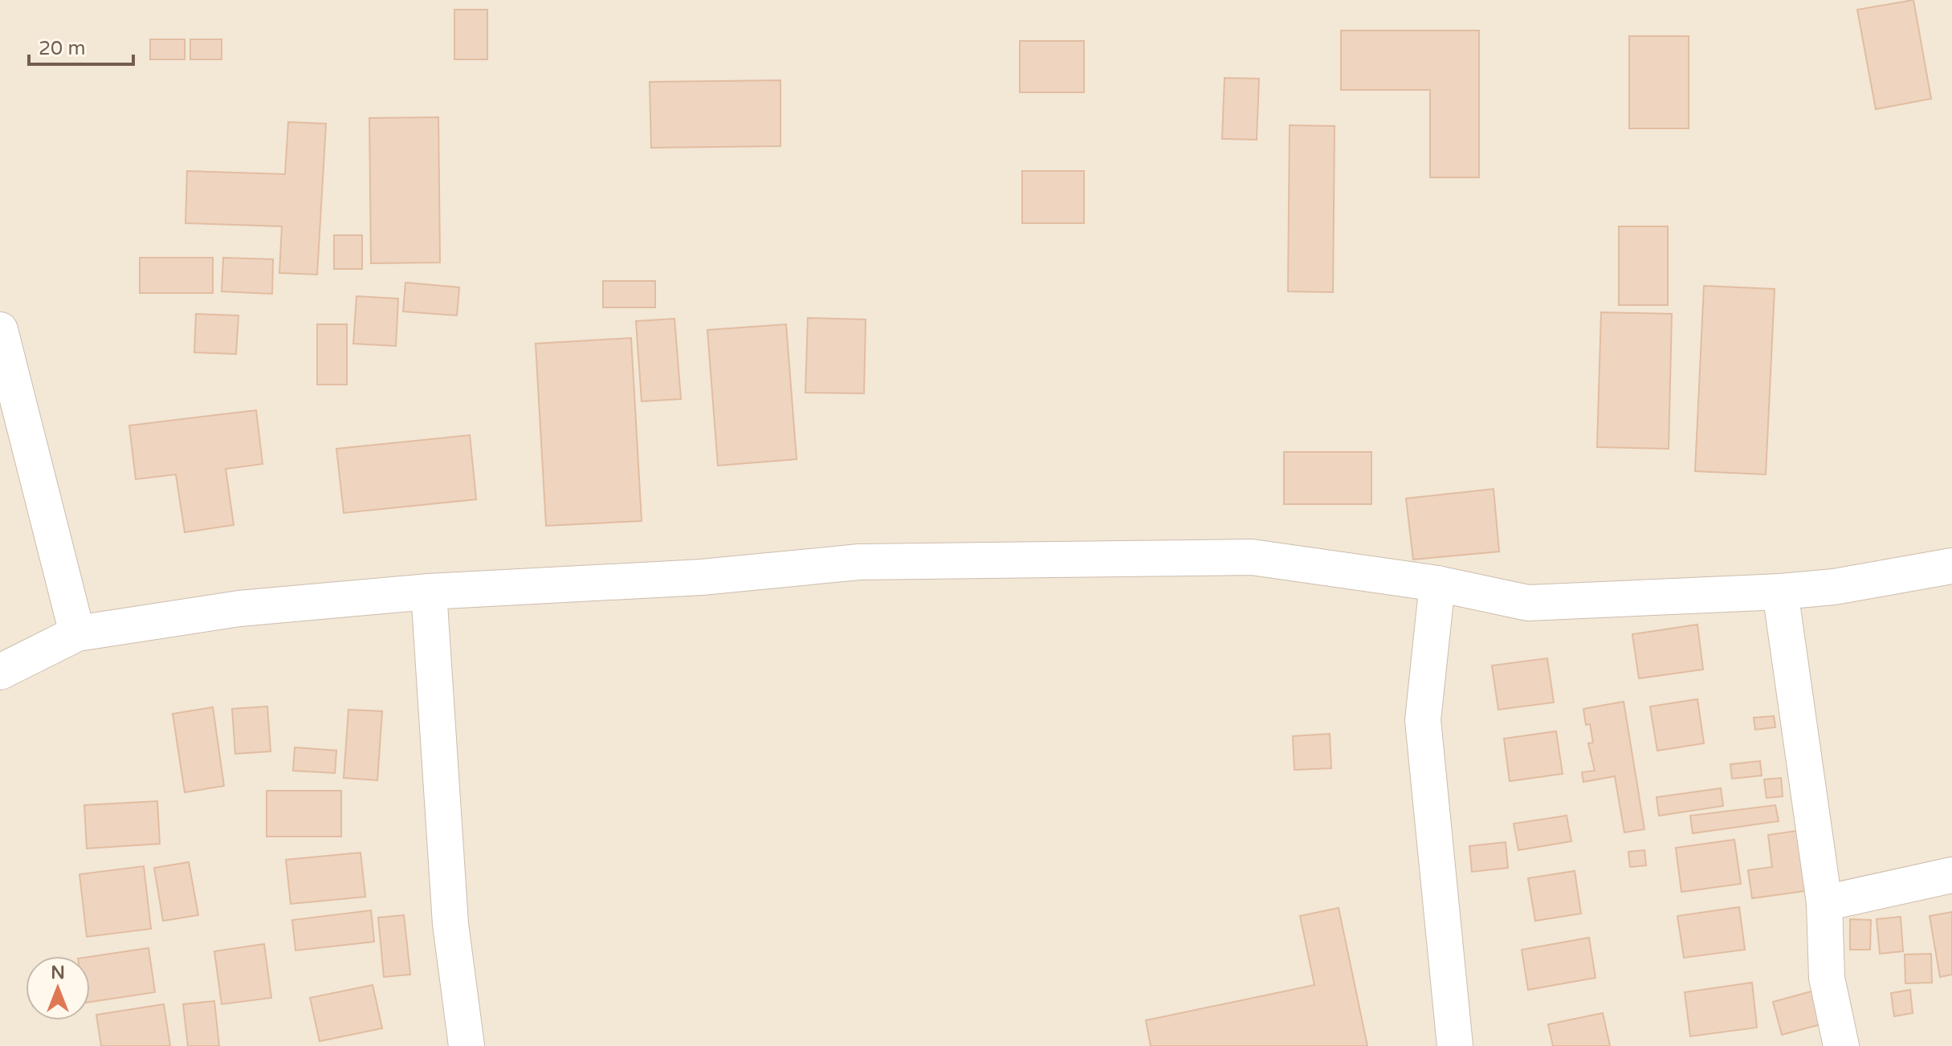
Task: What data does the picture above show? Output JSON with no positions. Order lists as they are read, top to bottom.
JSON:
{
  "scale_bar": "20 m",
  "north": "top"
}
